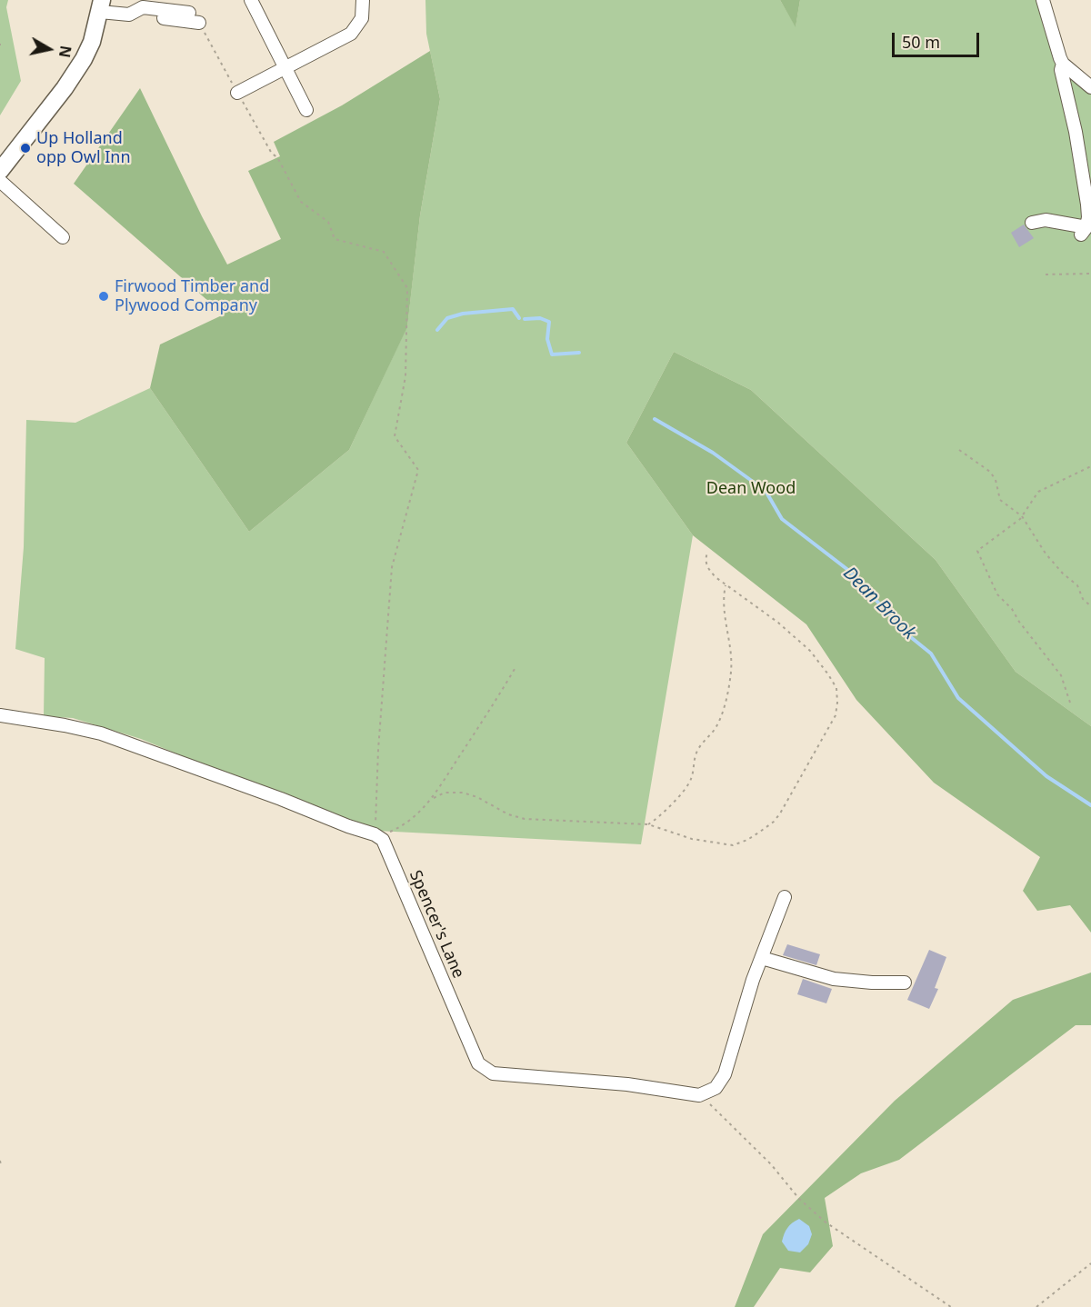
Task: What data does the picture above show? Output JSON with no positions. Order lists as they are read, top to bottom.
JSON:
{
  "streets": {
    "street": ["Spencer's Lane"]
  },
  "water": ["Dean Brook"],
  "parks": ["Dean Wood"],
  "places": ["Up Holland opp Owl Inn", "Firwood Timber and Plywood Company"],
  "scale_bar": "50 m",
  "north": "right"
}
